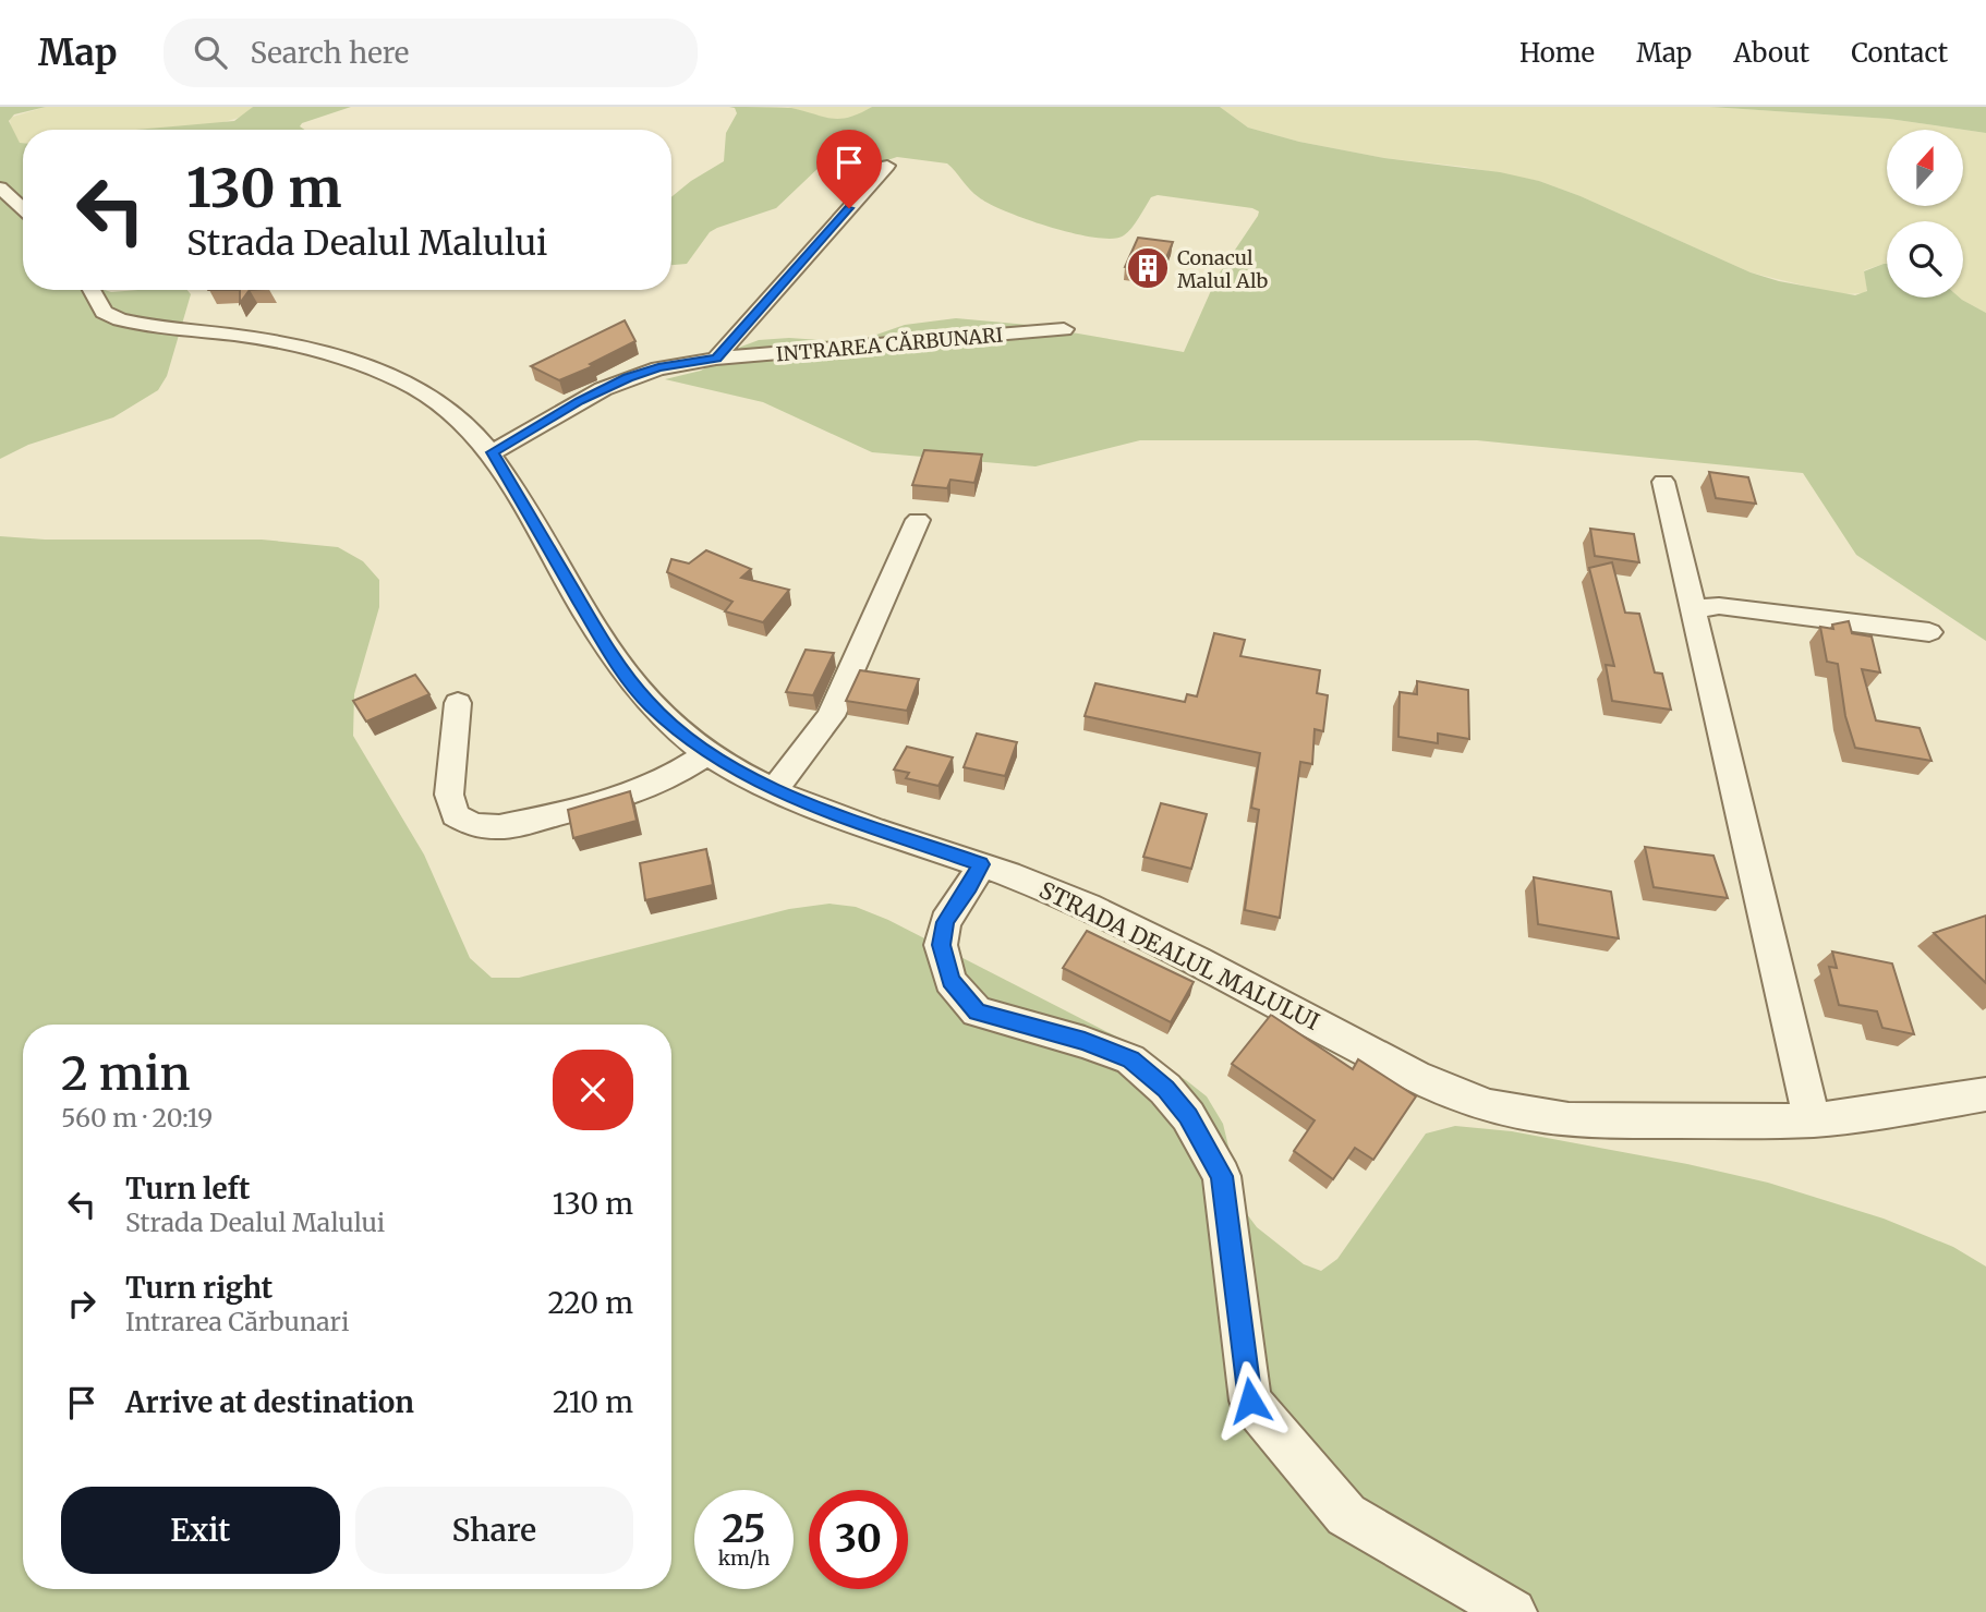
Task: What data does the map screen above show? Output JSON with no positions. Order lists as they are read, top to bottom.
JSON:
{
  "streets": {
    "street": ["INTRAREA CĂRBUNARI", "STRADA DEALUL MALULUI"]
  },
  "crossings": [
    ["INTRAREA CĂRBUNARI", "STRADA DEALUL MALULUI"]
  ],
  "places": {
    "building": ["Conacul Malul Alb"]
  },
  "north": "top",
  "page": {
    "header": "Map",
    "search": "Search here",
    "nav": [
      "Home",
      "Map",
      "About",
      "Contact"
    ],
    "turn": ["130 m", "Strada Dealul Malului"],
    "heading": ["2 min", "560 m · 20:19"],
    "list": [
      {
        "name": "Turn left",
        "note": "Strada Dealul Malului",
        "value": "130 m"
      },
      {
        "name": "Turn right",
        "note": "Intrarea Cărbunari",
        "value": "220 m"
      },
      {
        "name": "Arrive at destination",
        "value": "210 m"
      }
    ],
    "buttons": ["Exit", "Share"],
    "speed": "25 km/h",
    "limit": "30"
  }
}
